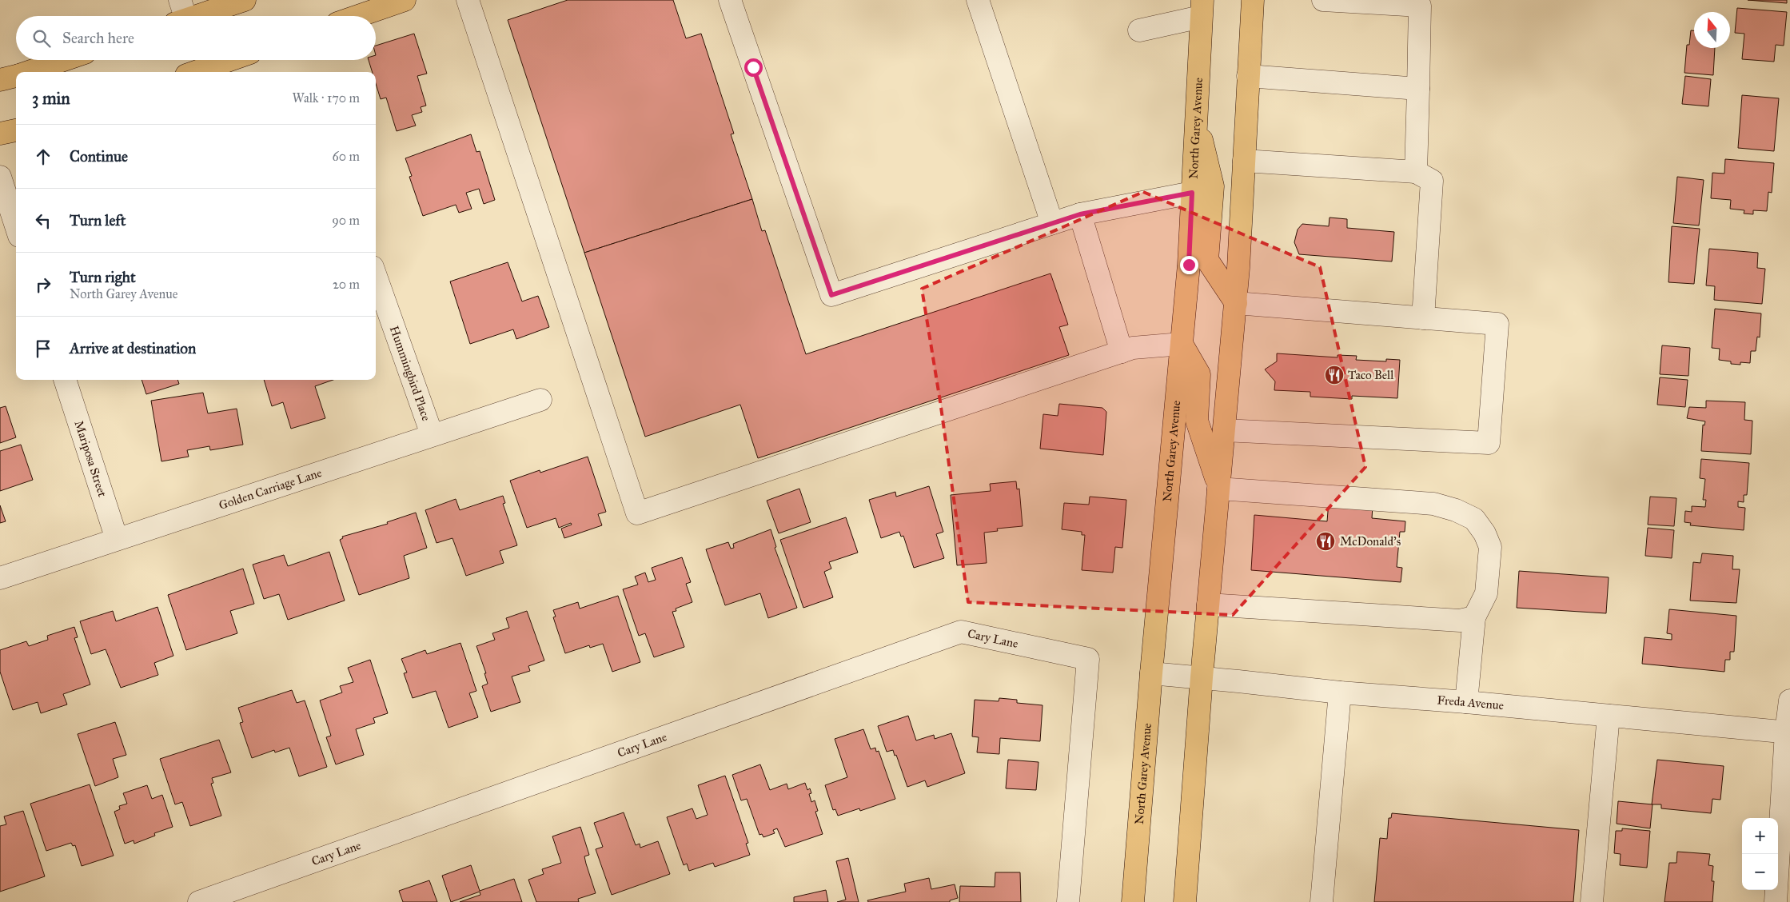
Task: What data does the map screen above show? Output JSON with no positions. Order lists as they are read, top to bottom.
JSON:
{
  "streets": {
    "main road": ["North Garey Avenue"],
    "street": [
      "Hummingbird Place",
      "Mariposa Street",
      "Golden Carriage Lane",
      "Cary Lane",
      "Freda Avenue"
    ]
  },
  "crossings": [
    ["North Garey Avenue", "Freda Avenue"],
    ["Hummingbird Place", "Golden Carriage Lane"],
    ["Mariposa Street", "Golden Carriage Lane"]
  ],
  "places": {
    "restaurant": ["Taco Bell", "McDonald's"]
  },
  "north": "top",
  "page": {
    "search": "Search here",
    "heading": ["3 min", "Walk · 170 m"],
    "list": [
      ["Continue", "60 m"],
      ["Turn left", "90 m"],
      ["Turn right", "North Garey Avenue", "20 m"],
      "Arrive at destination"
    ],
    "map_buttons": ["+", "−"]
  }
}
